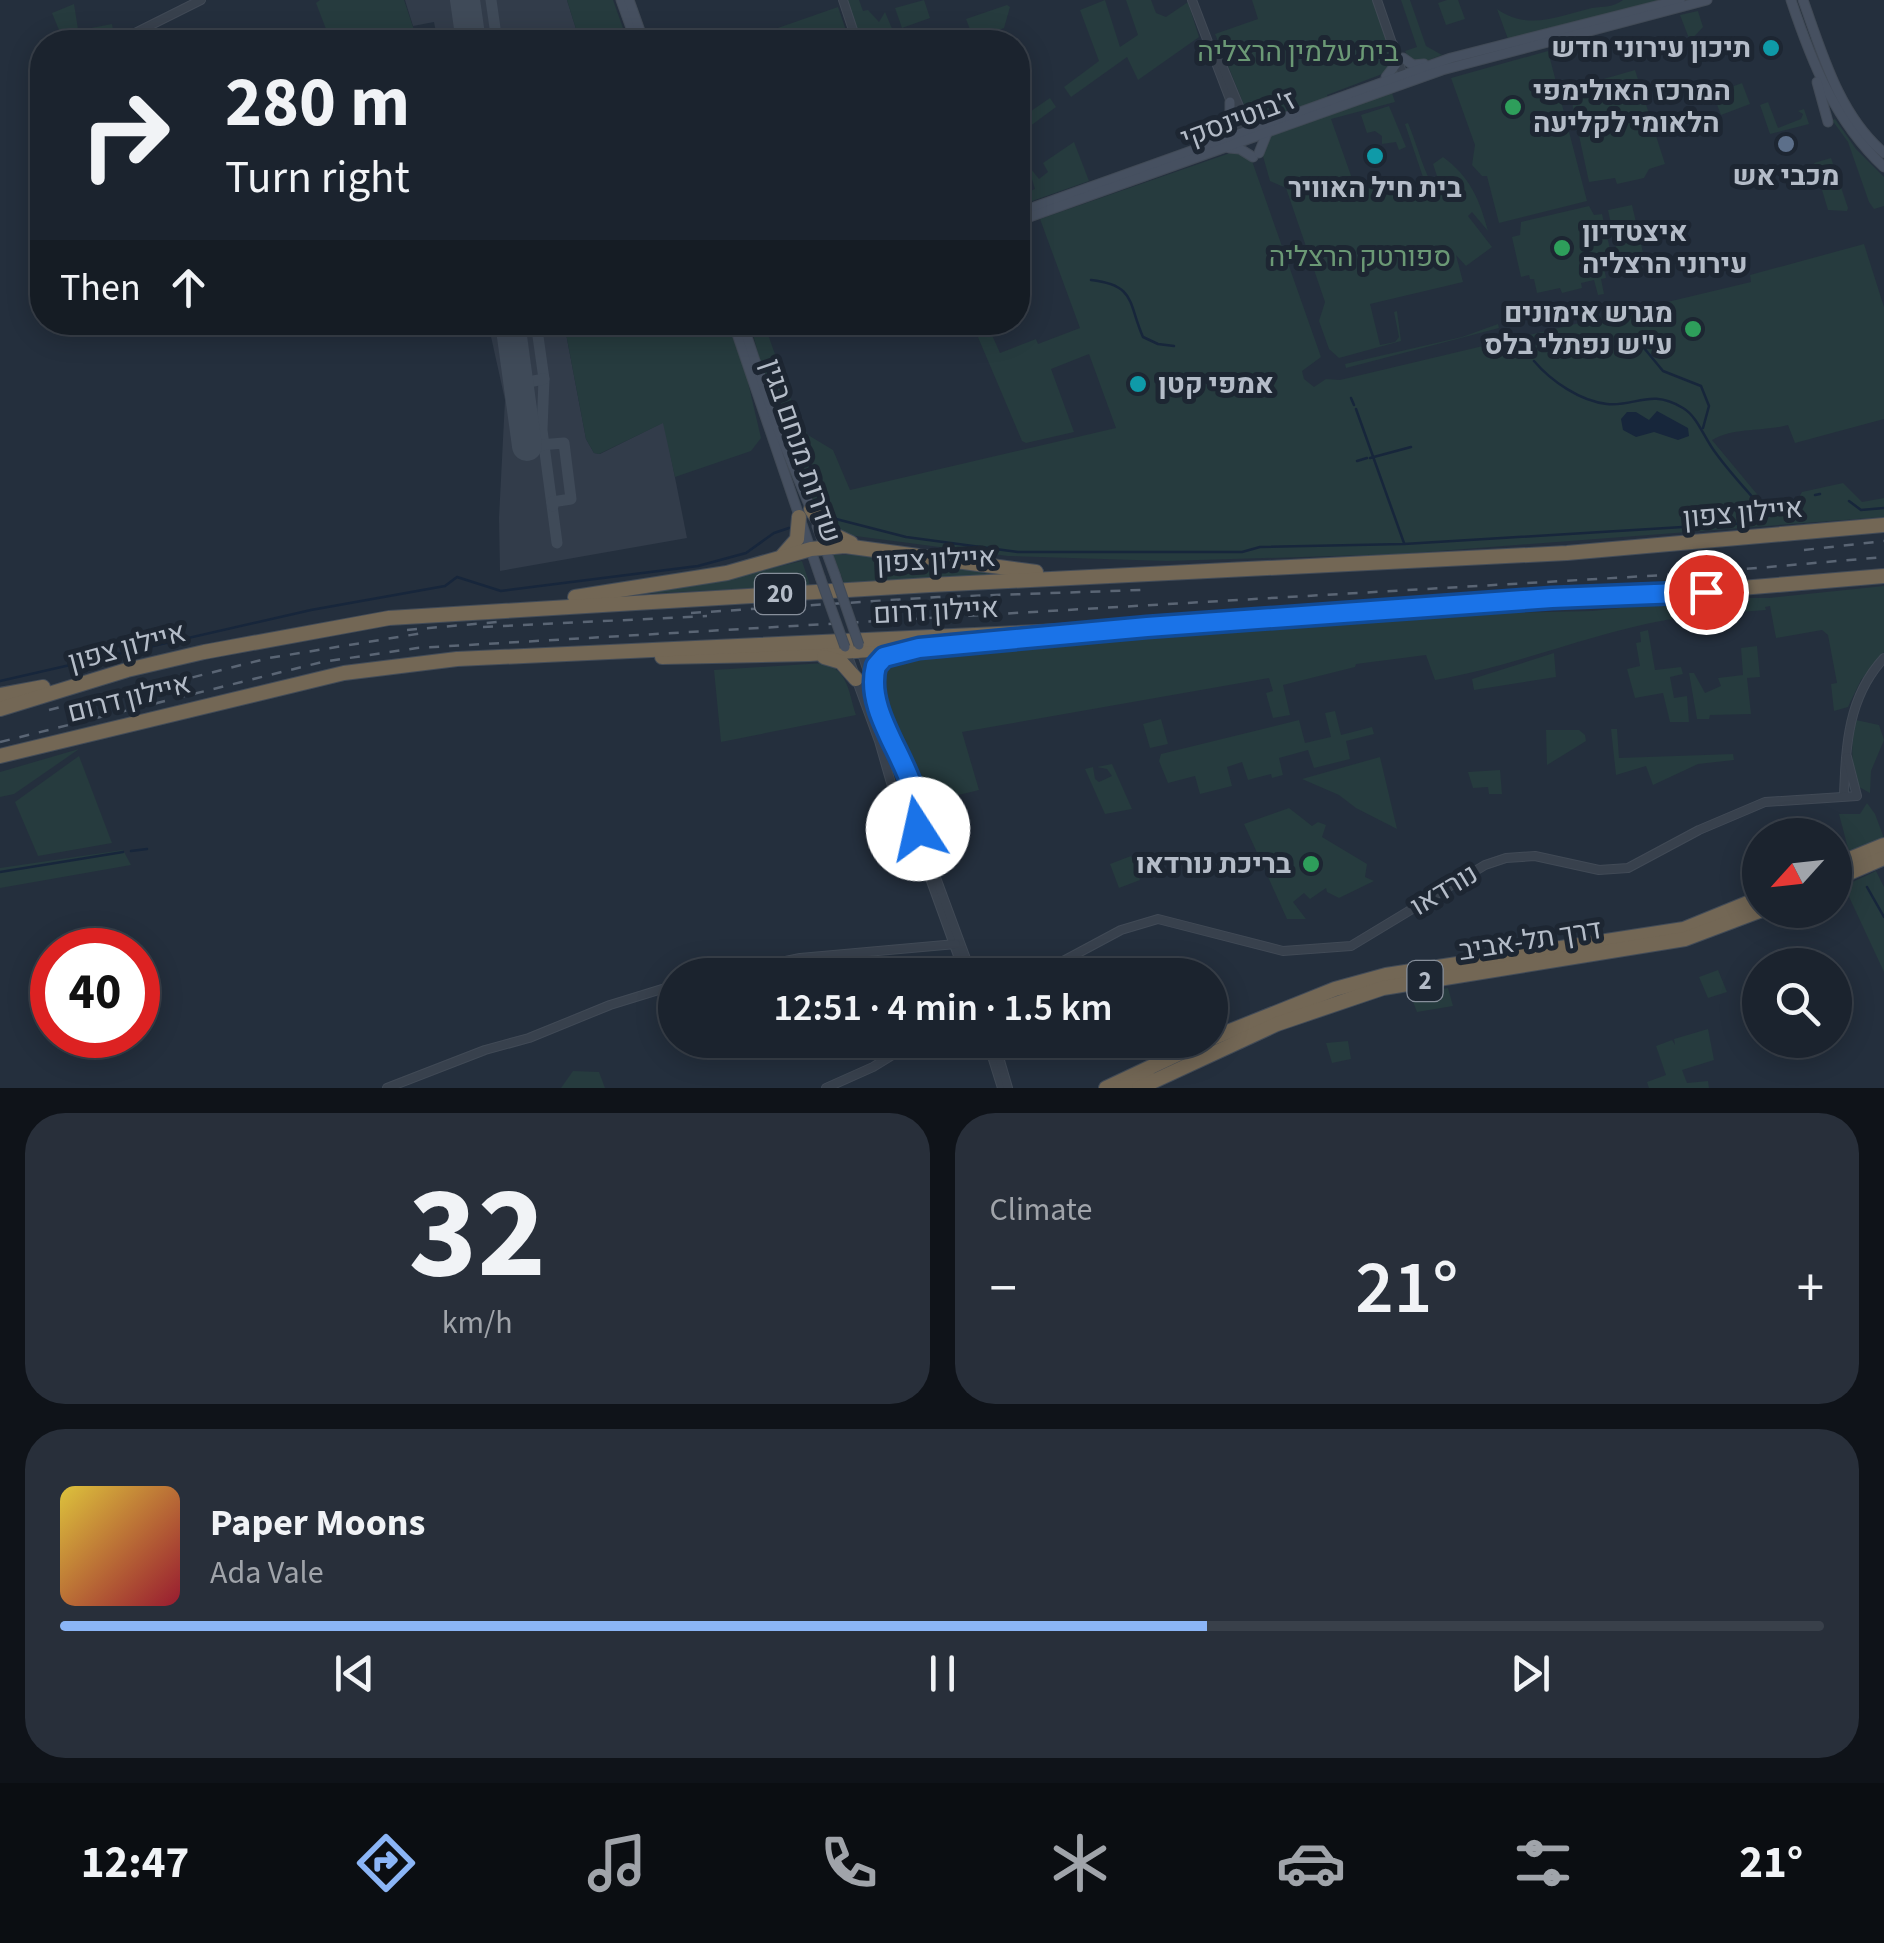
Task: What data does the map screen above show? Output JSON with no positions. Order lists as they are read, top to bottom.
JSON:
{
  "streets": {
    "highway": [
      "איילון צפון",
      "20",
      "איילון דרום",
      "דרך תל-אביב",
      "2"
    ],
    "main road": ["ז'בוטינסקי", "שדרות מנחם בגין"],
    "street": ["נורדאו"]
  },
  "parks": ["בית עלמין הרצליה", "ספורטק הרצליה"],
  "places": [
    "תיכון עירוני חדש",
    "המרכז האולימפי הלאומי לקליעה",
    "מכבי אש",
    "בית חיל האוויר",
    "איצטדיון עירוני הרצליה",
    "מגרש אימונים ע\"ש נפתלי בלס",
    "אמפי קטן",
    "בריכת נורדאו"
  ],
  "north": "bottom left",
  "page": {
    "turn": ["280 m", "Turn right"],
    "then": "Then",
    "limit": "40",
    "trip": "12:51 · 4 min · 1.5 km",
    "tile": [
      ["32", "km/h"],
      "Climate"
    ],
    "heat": ["−", "21°", "+"],
    "song": ["Paper Moons", "Ada Vale"],
    "tabs": ["12:47", "21°"]
  }
}
